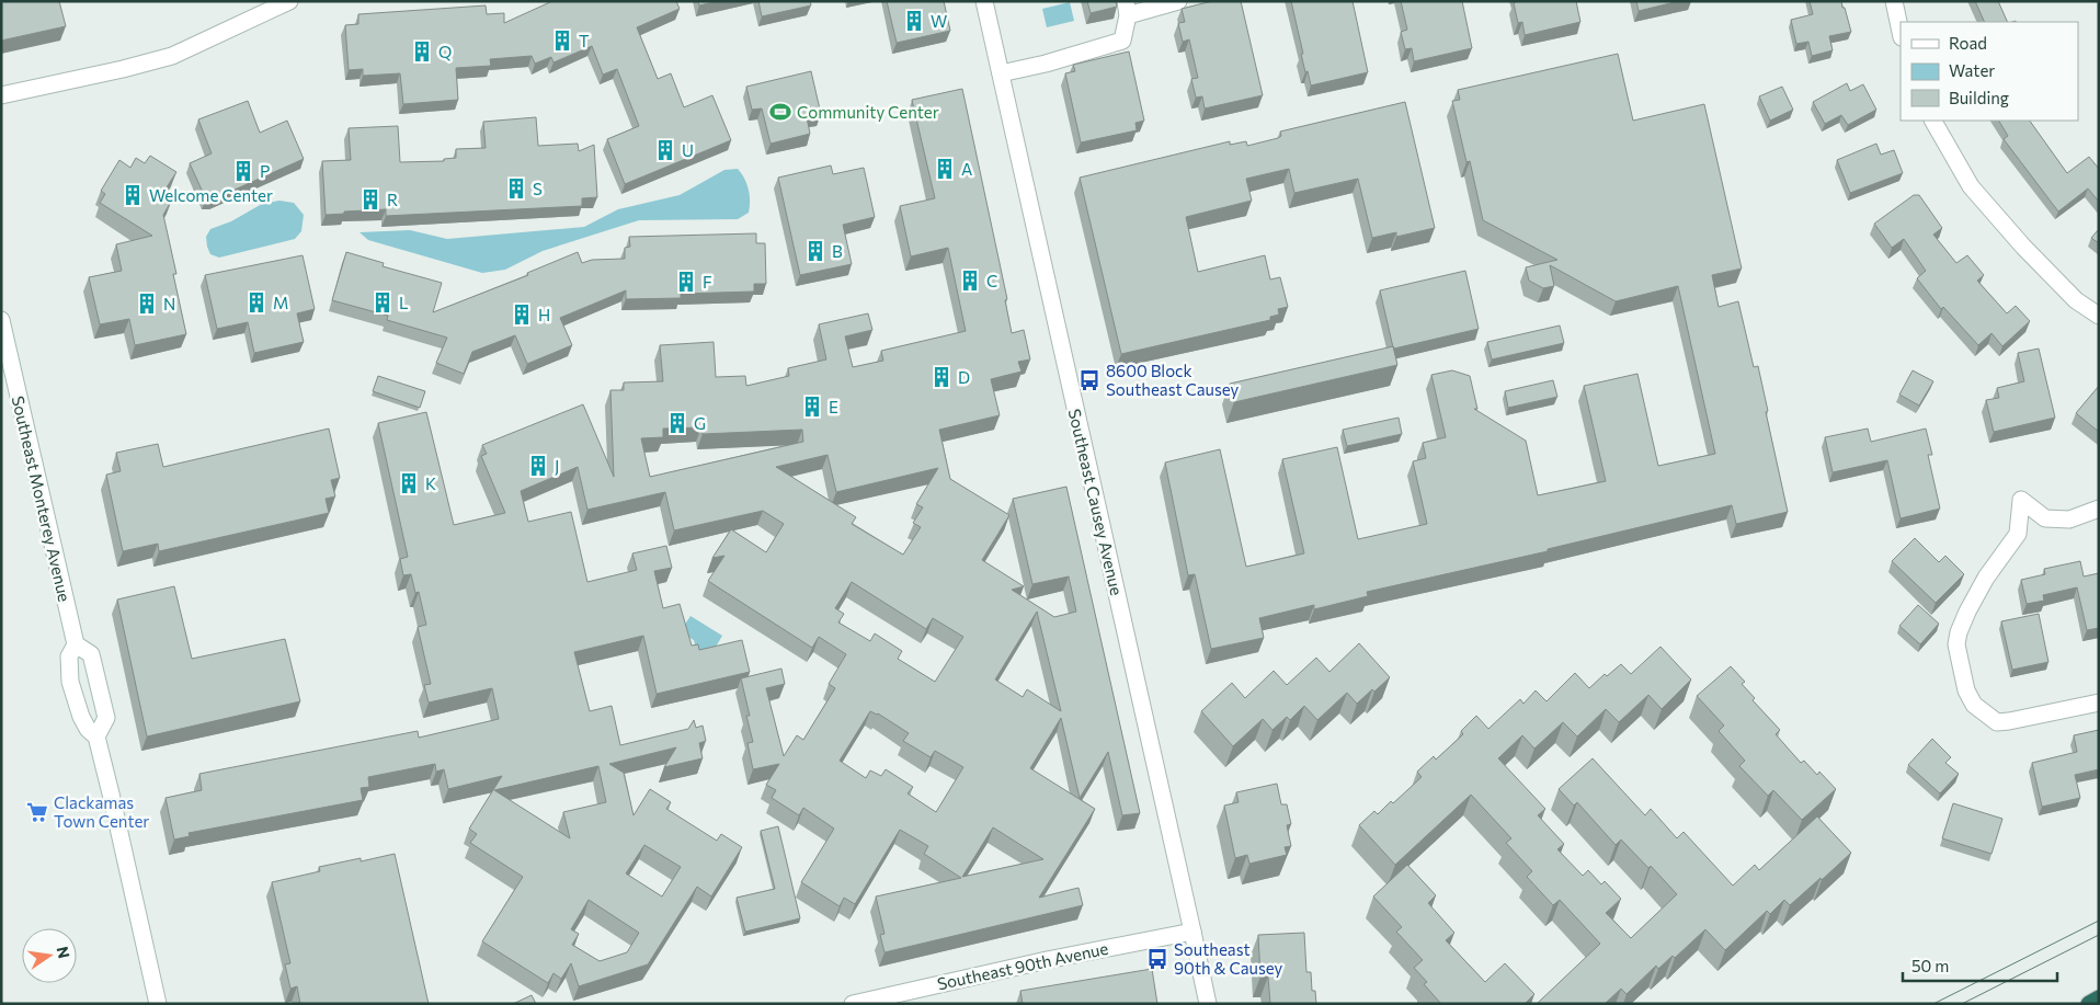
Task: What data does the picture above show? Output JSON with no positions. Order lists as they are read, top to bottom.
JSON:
{
  "streets": {
    "street": ["Southeast Monterey Avenue", "Southeast Causey Avenue", "Southeast 90th Avenue"]
  },
  "crossings": [
    ["Southeast Causey Avenue", "Southeast 90th Avenue"]
  ],
  "places": {
    "building": [
      "W",
      "T",
      "Q",
      "U",
      "A",
      "P",
      "S",
      "Welcome Center",
      "R",
      "B",
      "C",
      "F",
      "M",
      "L",
      "N",
      "H",
      "D",
      "E",
      "G",
      "J",
      "K"
    ],
    "sports": ["Community Center"],
    "bus stop": ["8600 Block Southeast Causey", "Southeast 90th & Causey"],
    "supermarket": ["Clackamas Town Center"]
  },
  "legend": ["Road", "Water", "Building"],
  "scale_bar": "50 m",
  "north": "right"
}
